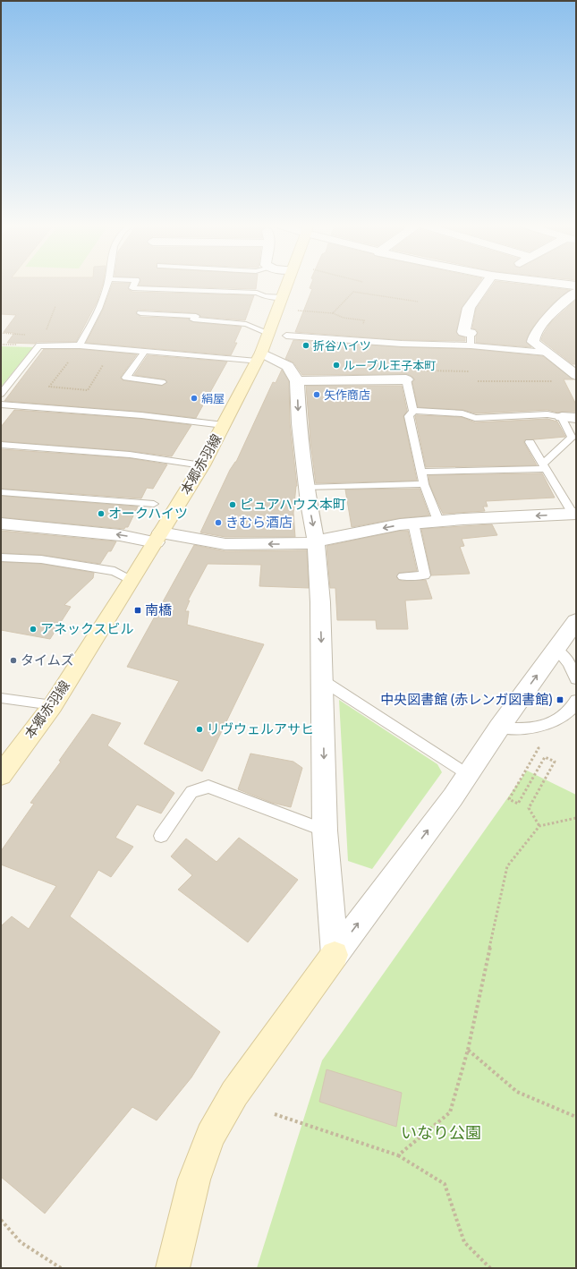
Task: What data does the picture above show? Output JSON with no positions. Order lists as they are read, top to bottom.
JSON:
{
  "streets": {
    "main road": ["本郷赤羽線"]
  },
  "parks": ["いなり公園"],
  "places": {
    "other": [
      "折谷ハイツ",
      "ルーブル王子本町",
      "矢作商店",
      "絹屋",
      "ピュアハウス本町",
      "オークハイツ",
      "きむら酒店",
      "アネックスビル",
      "タイムズ",
      "リヴウェルアサヒ"
    ],
    "transit": ["南橋", "中央図書館 (赤レンガ図書館)"]
  }
}
